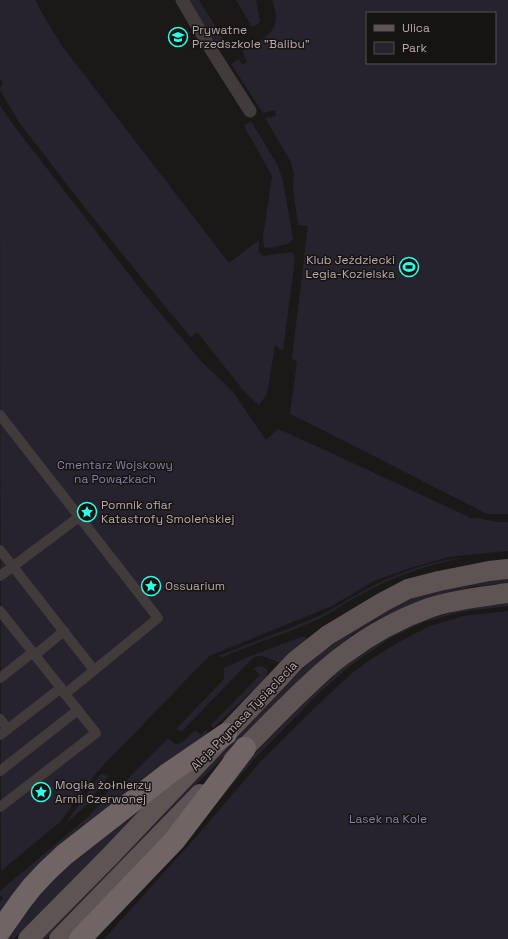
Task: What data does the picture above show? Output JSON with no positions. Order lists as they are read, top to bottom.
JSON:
{
  "streets": {
    "main road": ["Aleja Prymasa Tysiąclecia"]
  },
  "parks": ["Cmentarz Wojskowy na Powązkach", "Lasek na Kole"],
  "places": {
    "school or university": ["Prywatne Przedszkole \"Balibu\""],
    "sports": ["Klub Jeździecki Legia-Kozielska"],
    "place": ["Pomnik ofiar Katastrofy Smoleńskiej", "Ossuarium", "Mogiła żołnierzy Armii Czerwonej"]
  },
  "legend": ["Ulica", "Park"]
}
